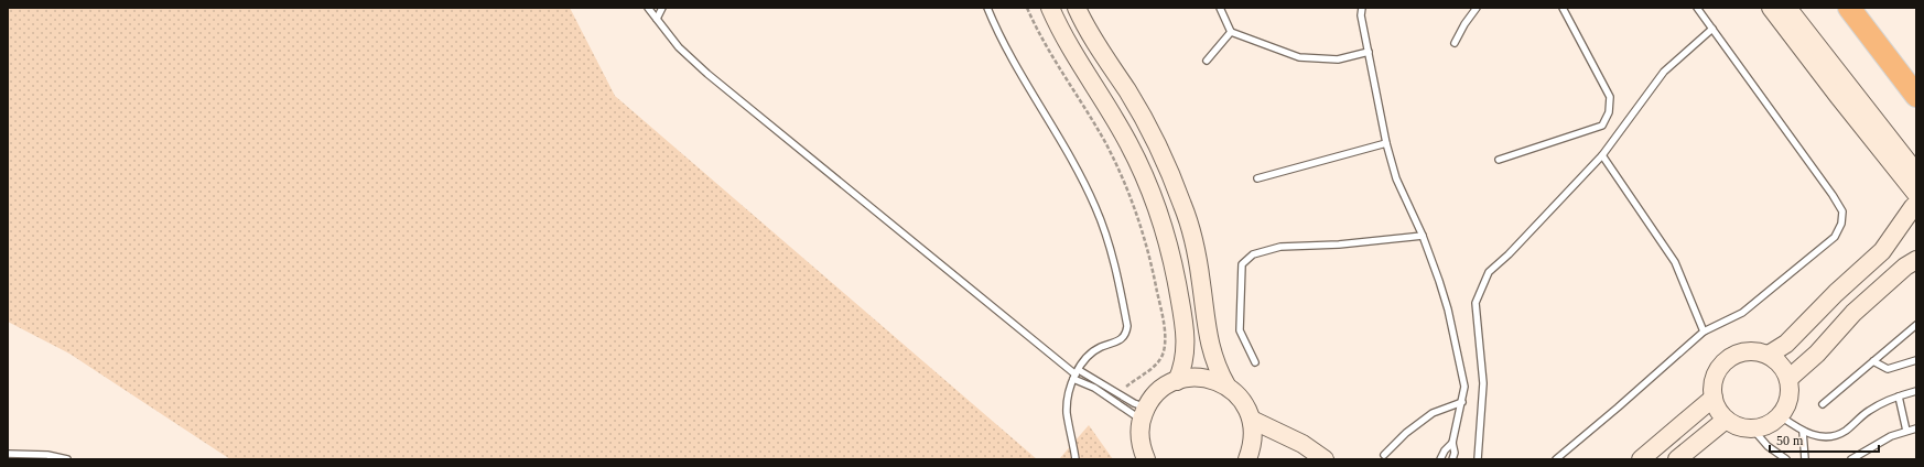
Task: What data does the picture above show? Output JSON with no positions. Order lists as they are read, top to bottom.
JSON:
{
  "scale_bar": "50 m"
}
